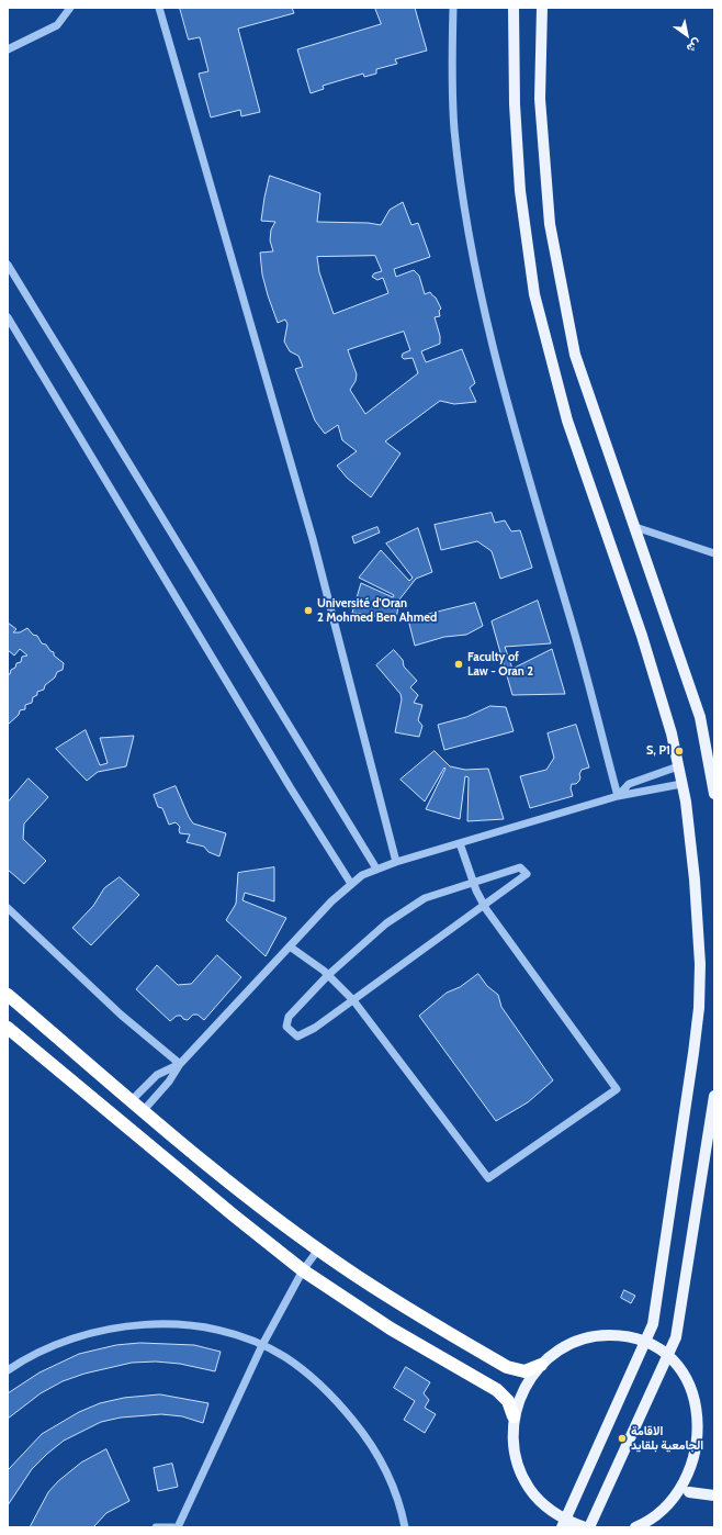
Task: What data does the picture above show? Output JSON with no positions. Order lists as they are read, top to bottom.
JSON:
{
  "places": [
    "Université d'Oran 2 Mohmed Ben Ahmed",
    "Faculty of Law - Oran 2",
    "S, P1",
    "الاقامة الجامعية بلقايد"
  ],
  "north": "bottom right"
}
